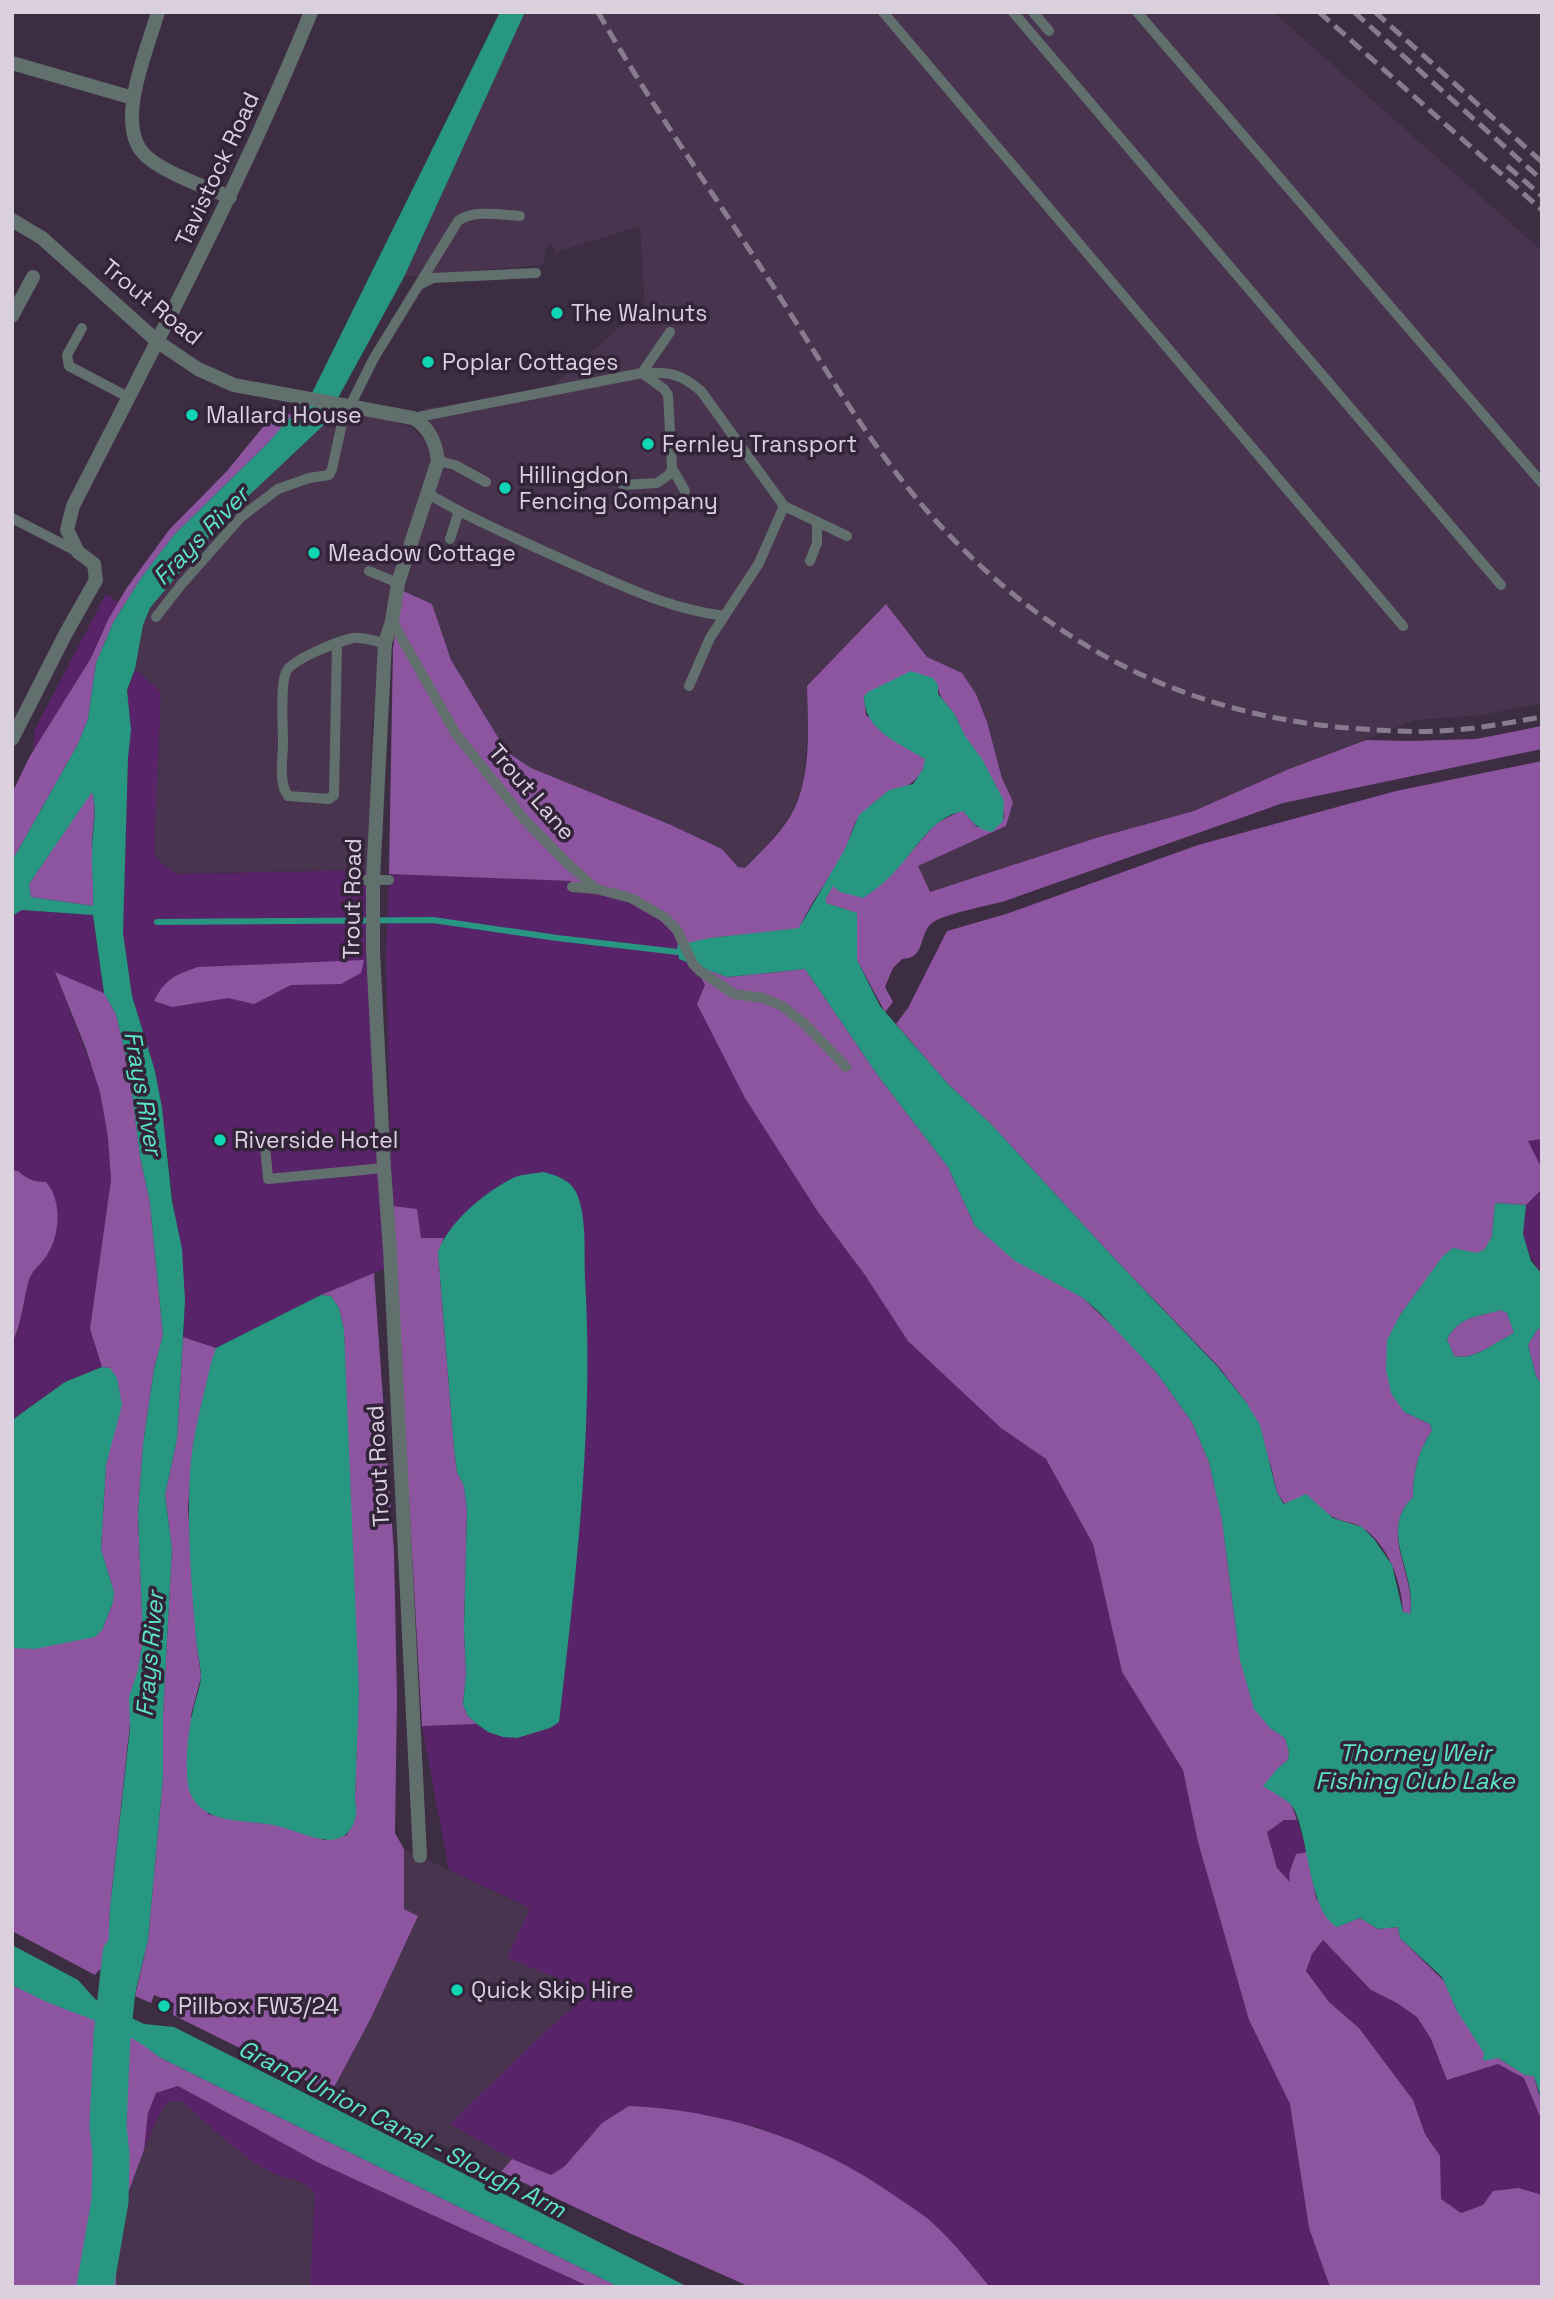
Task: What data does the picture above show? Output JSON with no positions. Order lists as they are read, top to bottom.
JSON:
{
  "streets": {
    "street": ["Tavistock Road", "Trout Road"],
    "lane": ["Trout Lane"]
  },
  "crossings": [
    ["Tavistock Road", "Trout Road"],
    ["Trout Road", "Trout Lane"]
  ],
  "water": ["Frays River", "Thorney Weir Fishing Club Lake", "Grand Union Canal - Slough Arm"],
  "places": [
    "The Walnuts",
    "Poplar Cottages",
    "Mallard House",
    "Fernley Transport",
    "Hillingdon Fencing Company",
    "Meadow Cottage",
    "Riverside Hotel",
    "Quick Skip Hire",
    "Pillbox FW3/24"
  ]
}
